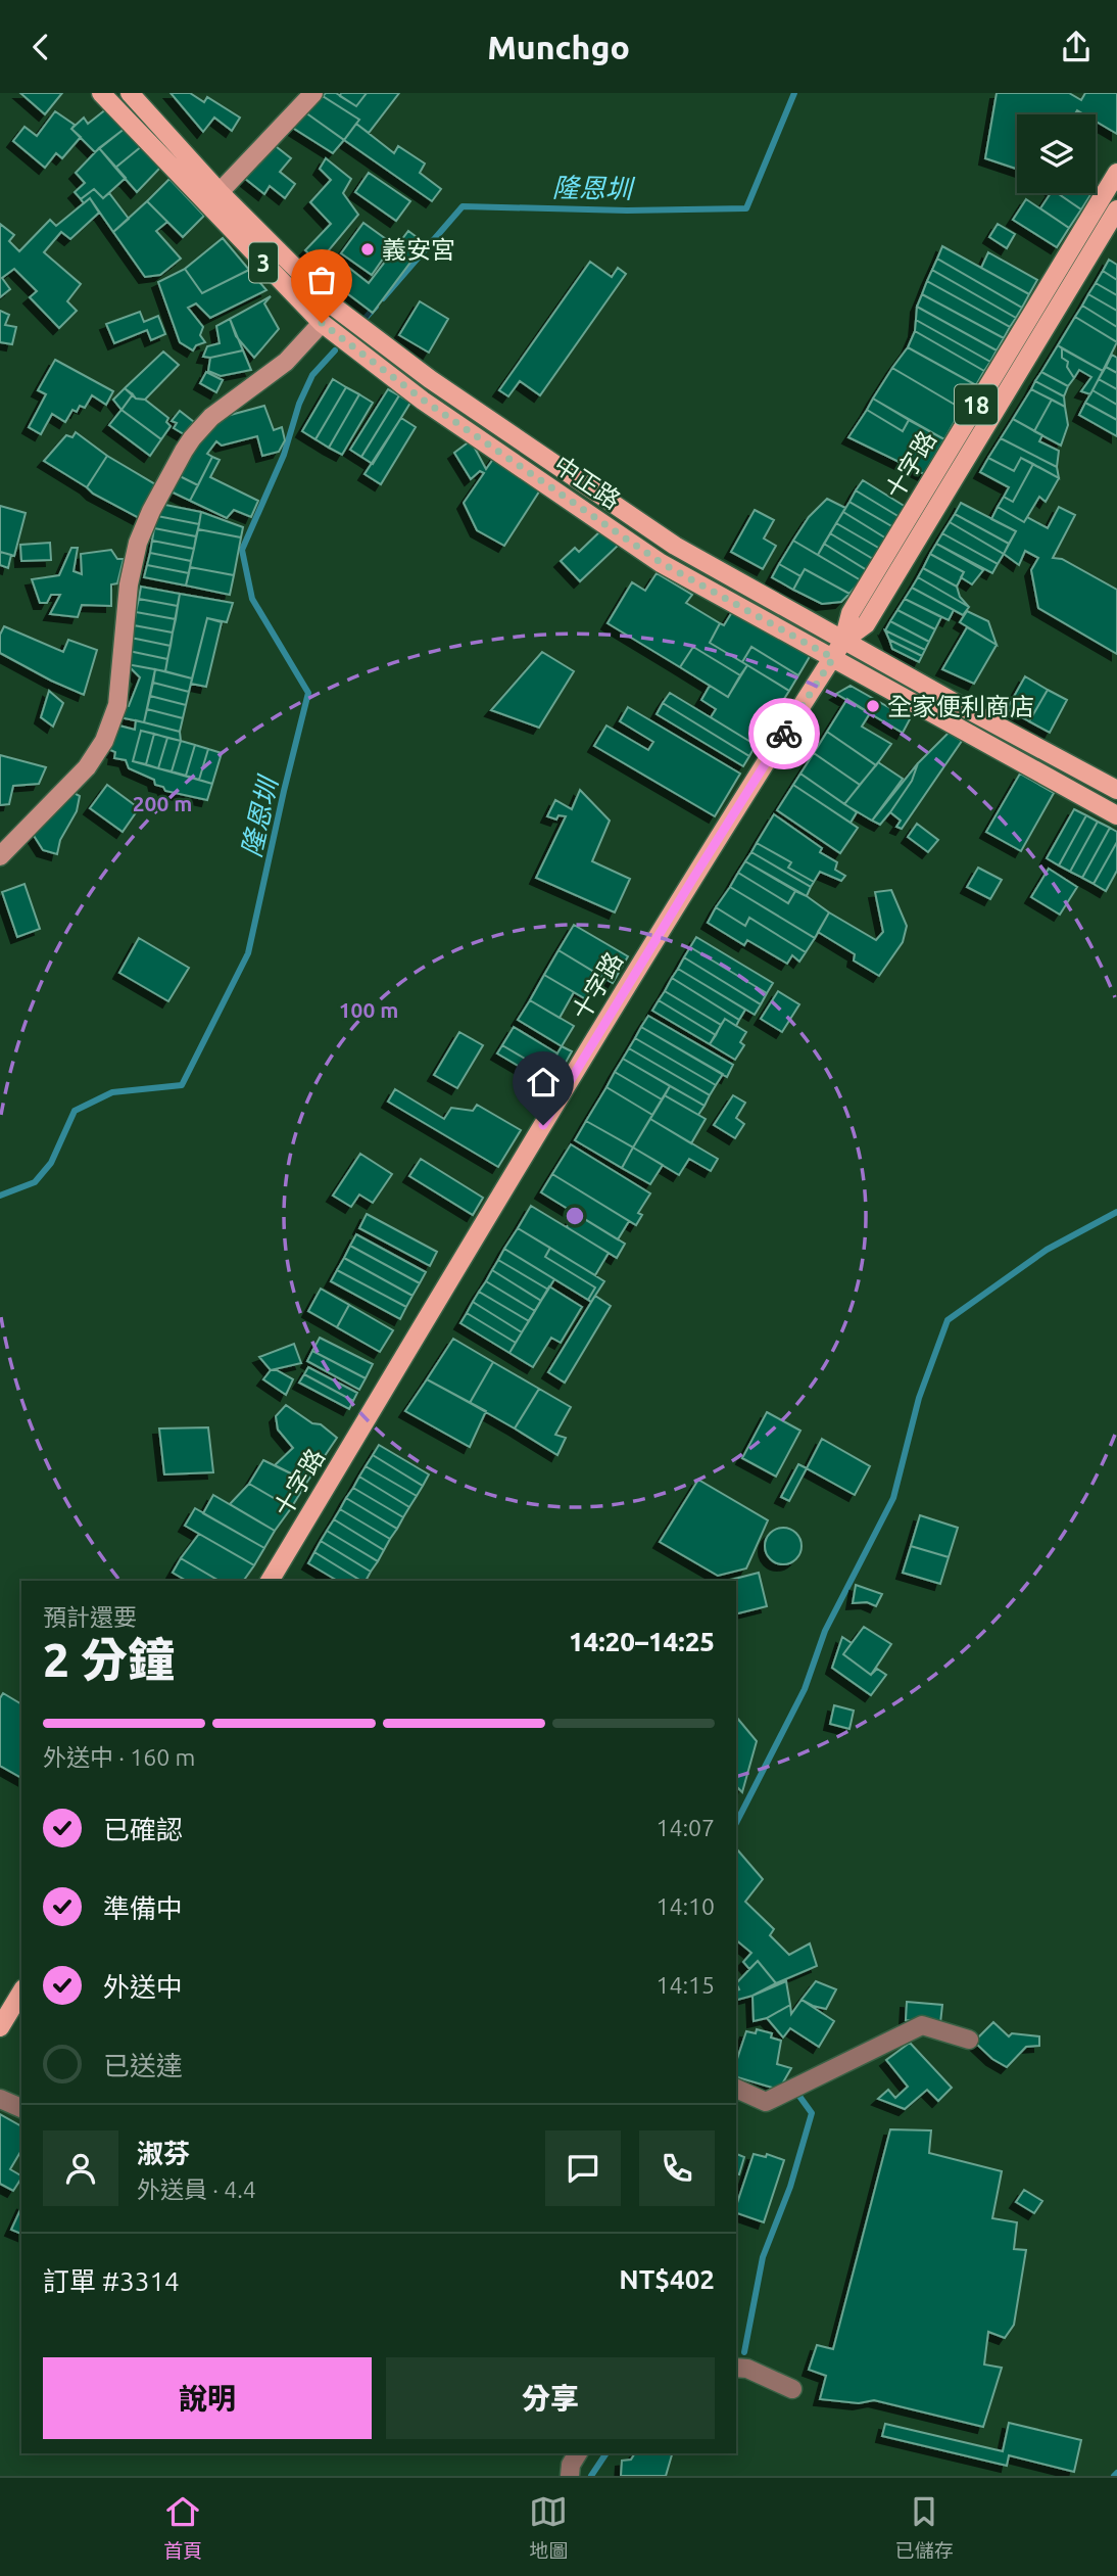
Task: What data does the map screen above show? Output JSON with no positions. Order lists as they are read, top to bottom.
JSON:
{
  "streets": {
    "main road": [
      "3",
      "18",
      "十字路",
      "中正路"
    ]
  },
  "crossings": [
    ["十字路", "中正路"]
  ],
  "water": ["隆恩圳"],
  "places": ["義安宮", "全家便利商店"],
  "page": {
    "header": "Munchgo",
    "heading": ["2 分鐘", "預計還要", "14:20–14:25"],
    "panel": [
      "淑芬",
      "外送員 · 4.4",
      "訂單 #3314",
      "NT$402"
    ],
    "bar": "外送中 · 160 m",
    "list": [
      ["已確認", "14:07"],
      ["準備中", "14:10"],
      ["外送中", "14:15"],
      "已送達"
    ],
    "buttons": ["說明", "分享"],
    "tabs": ["首頁", "地圖", "已儲存"]
  },
  "rings": ["200 m", "100 m"]
}
